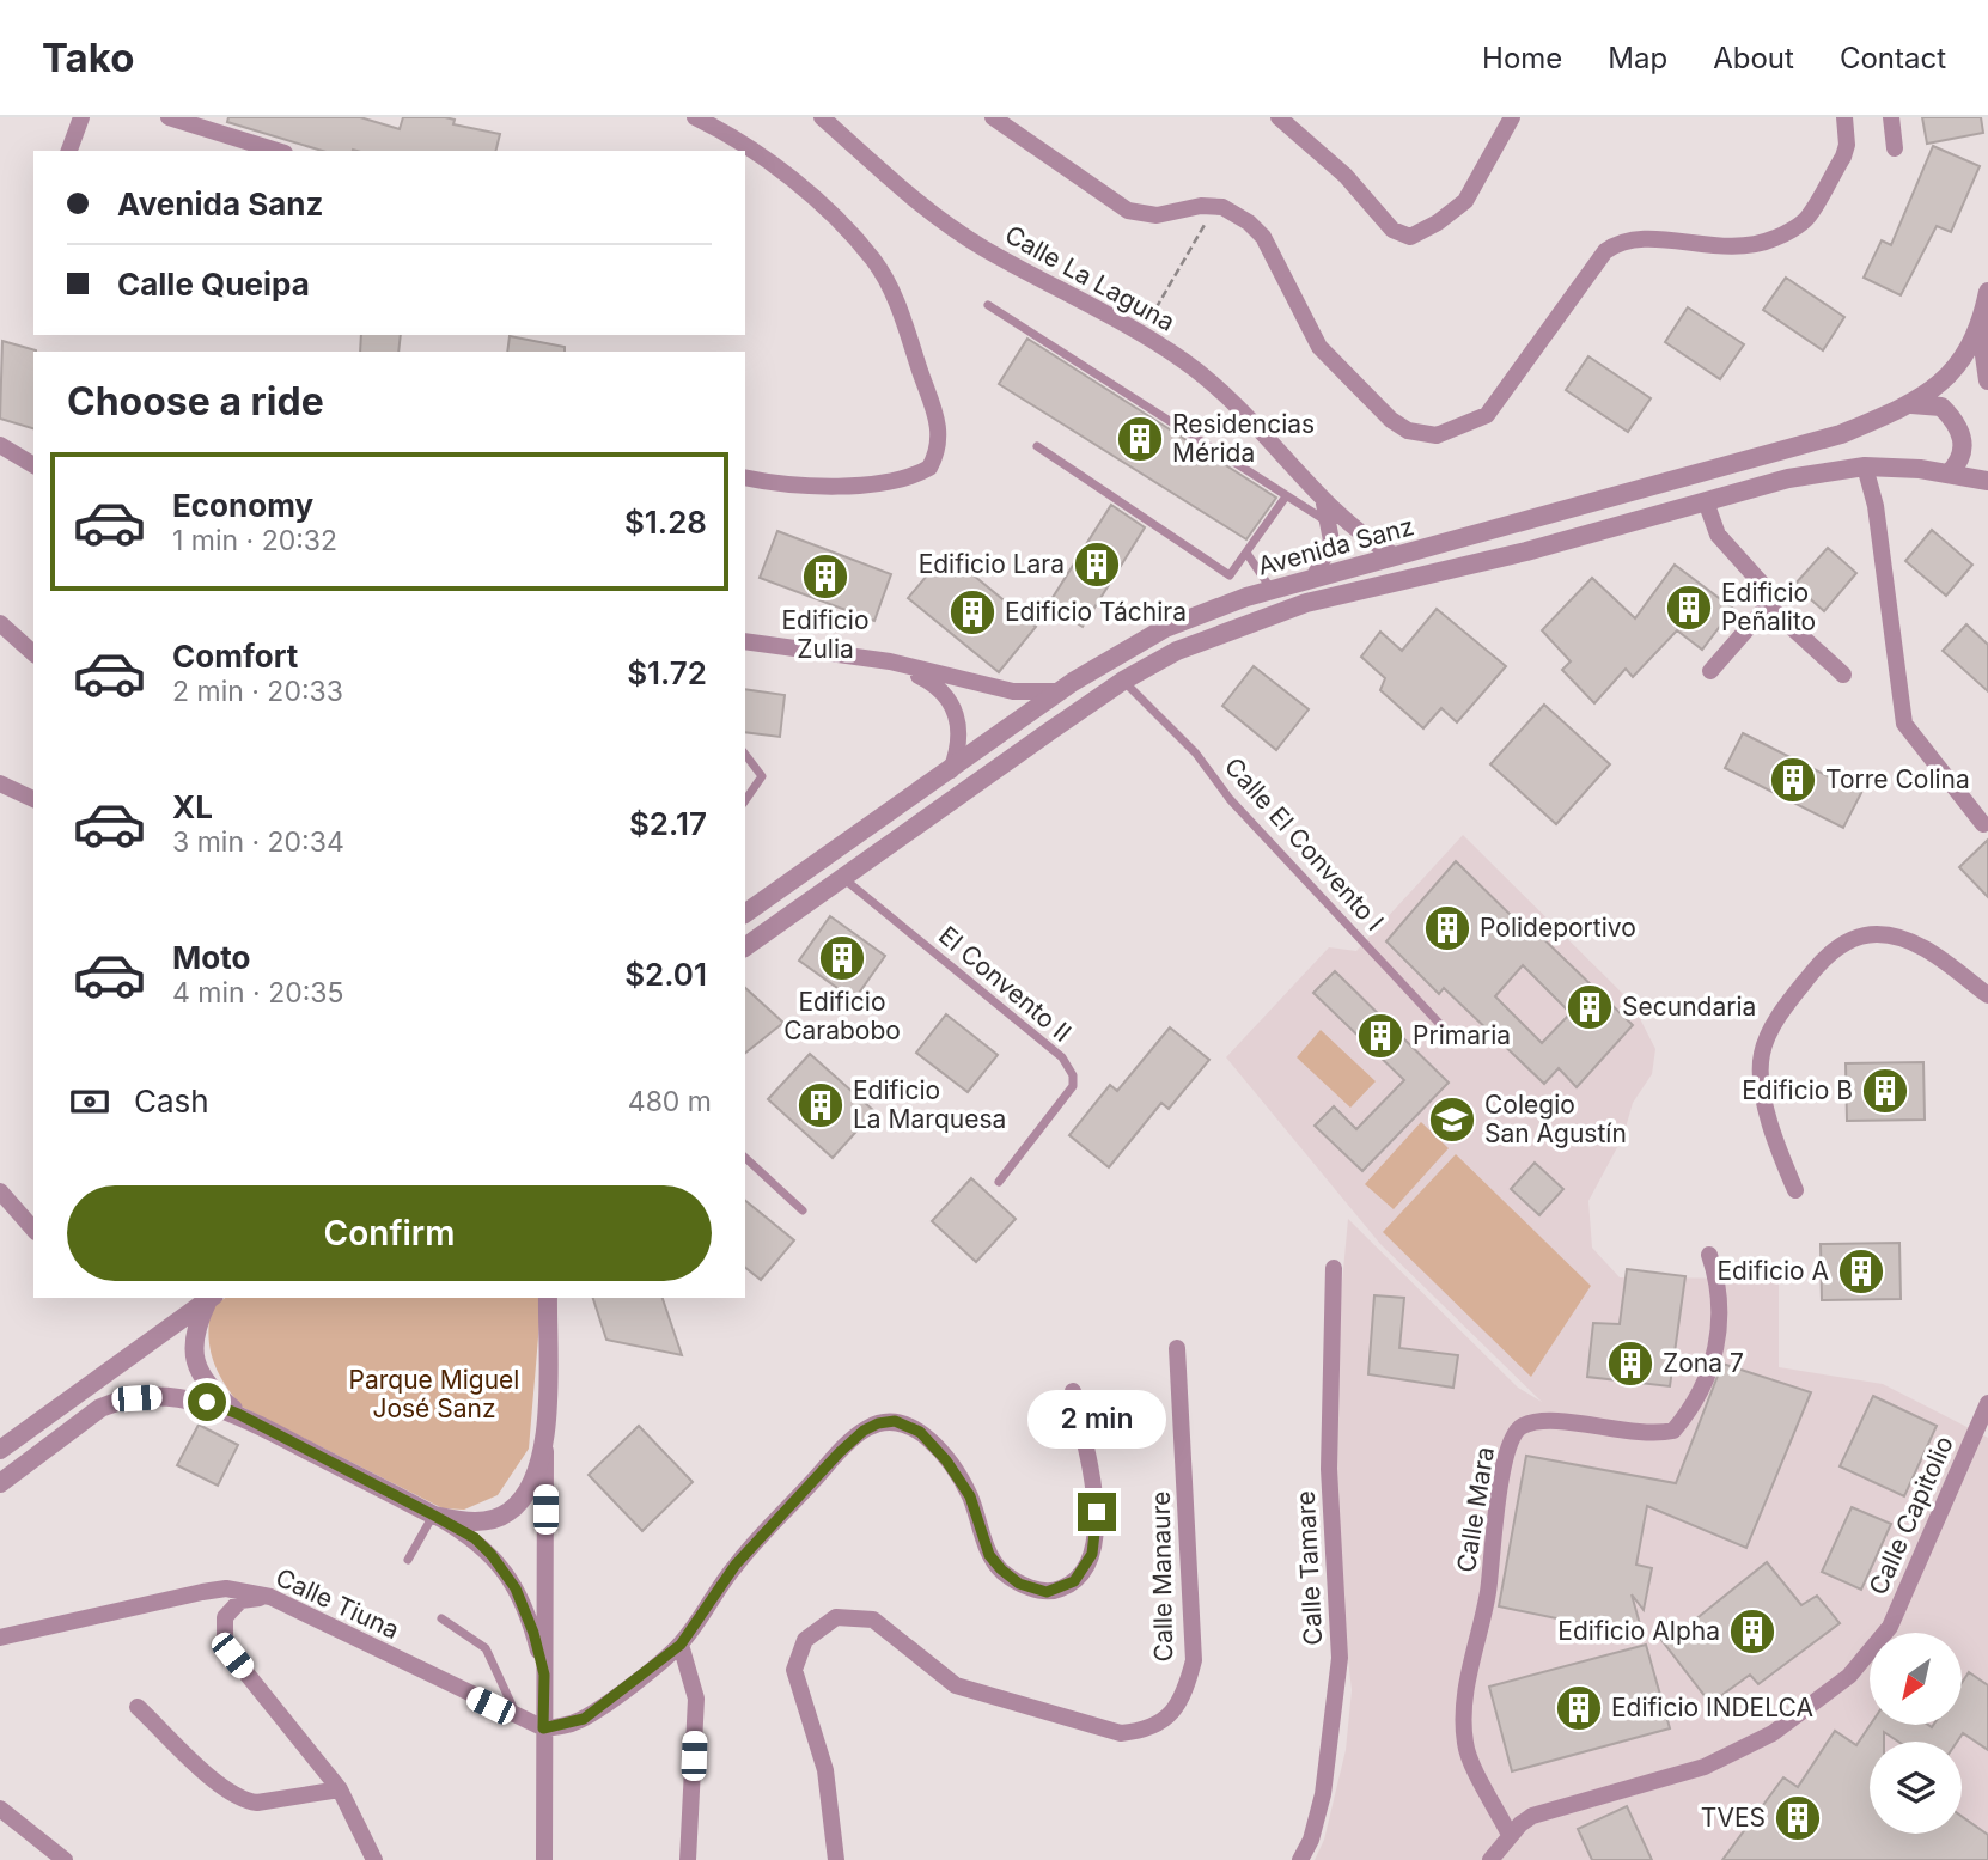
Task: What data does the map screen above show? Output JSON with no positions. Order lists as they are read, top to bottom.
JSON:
{
  "streets": {
    "street": [
      "Calle La Laguna",
      "Avenida Sanz",
      "Calle Mara",
      "Calle Capitolio",
      "Calle Tamare",
      "Calle Manaure",
      "Calle Tiuna"
    ],
    "lane": ["Calle El Convento I", "El Convento II"]
  },
  "crossings": [
    ["Calle La Laguna", "Avenida Sanz"],
    ["Avenida Sanz", "Calle El Convento I"],
    ["Avenida Sanz", "El Convento II"],
    ["Calle Mara", "Calle Capitolio"]
  ],
  "parks": ["Parque Miguel José Sanz"],
  "places": {
    "building": [
      "Residencias Mérida",
      "Edificio Lara",
      "Edificio Zulia",
      "Edificio Peñalito",
      "Edificio Táchira",
      "Torre Colina",
      "Polideportivo",
      "Edificio Carabobo",
      "Secundaria",
      "Primaria",
      "Edificio B",
      "Edificio La Marquesa",
      "Edificio A",
      "Zona 7",
      "Edificio Alpha",
      "Edificio INDELCA",
      "TVES"
    ],
    "school or university": ["Colegio San Agustín"]
  },
  "north": "bottom left",
  "page": {
    "header": "Tako",
    "nav": [
      "Home",
      "Map",
      "About",
      "Contact"
    ],
    "banner": ["Avenida Sanz", "Calle Queipa"],
    "heading": "Choose a ride",
    "list": [
      {
        "name": "Economy",
        "note": "1 min · 20:32",
        "value": "$1.28"
      },
      {
        "name": "Comfort",
        "note": "2 min · 20:33",
        "value": "$1.72"
      },
      {
        "name": "XL",
        "note": "3 min · 20:34",
        "value": "$2.17"
      },
      {
        "name": "Moto",
        "note": "4 min · 20:35",
        "value": "$2.01"
      }
    ],
    "pay": ["Cash", "480 m"],
    "buttons": "Confirm",
    "bubble": "2 min"
  }
}
